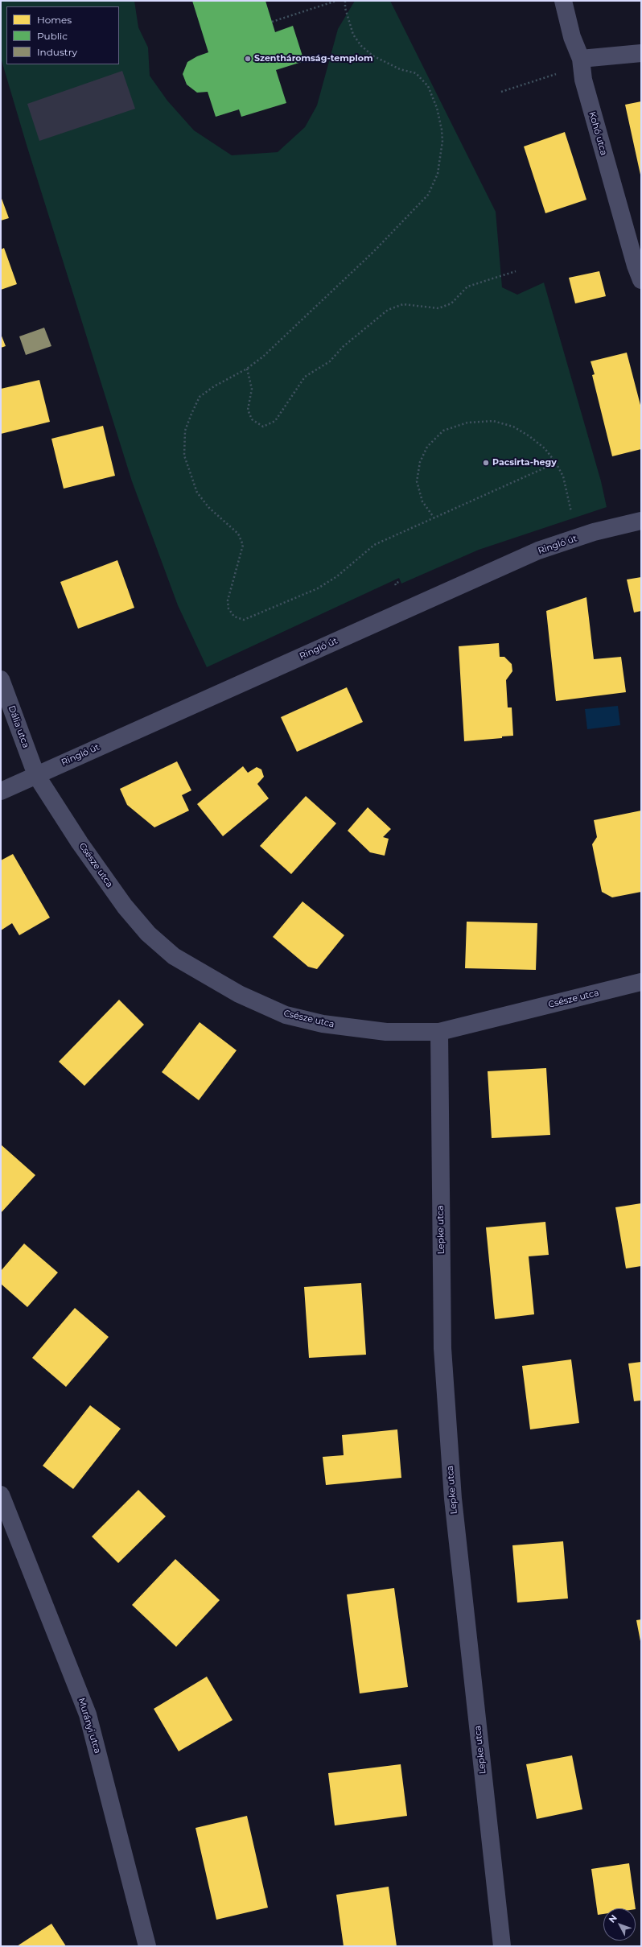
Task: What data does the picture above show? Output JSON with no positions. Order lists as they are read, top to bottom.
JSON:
{
  "streets": {
    "street": [
      "Kohó utca",
      "Ringló út",
      "Dália utca",
      "Csésze utca",
      "Lepke utca",
      "Murányi utca"
    ]
  },
  "crossings": [
    ["Ringló út", "Dália utca"],
    ["Ringló út", "Csésze utca"],
    ["Dália utca", "Csésze utca"],
    ["Csésze utca", "Lepke utca"]
  ],
  "places": ["Szentháromság-templom", "Pacsirta-hegy"],
  "legend": ["Homes", "Public", "Industry"],
  "north": "top left"
}
